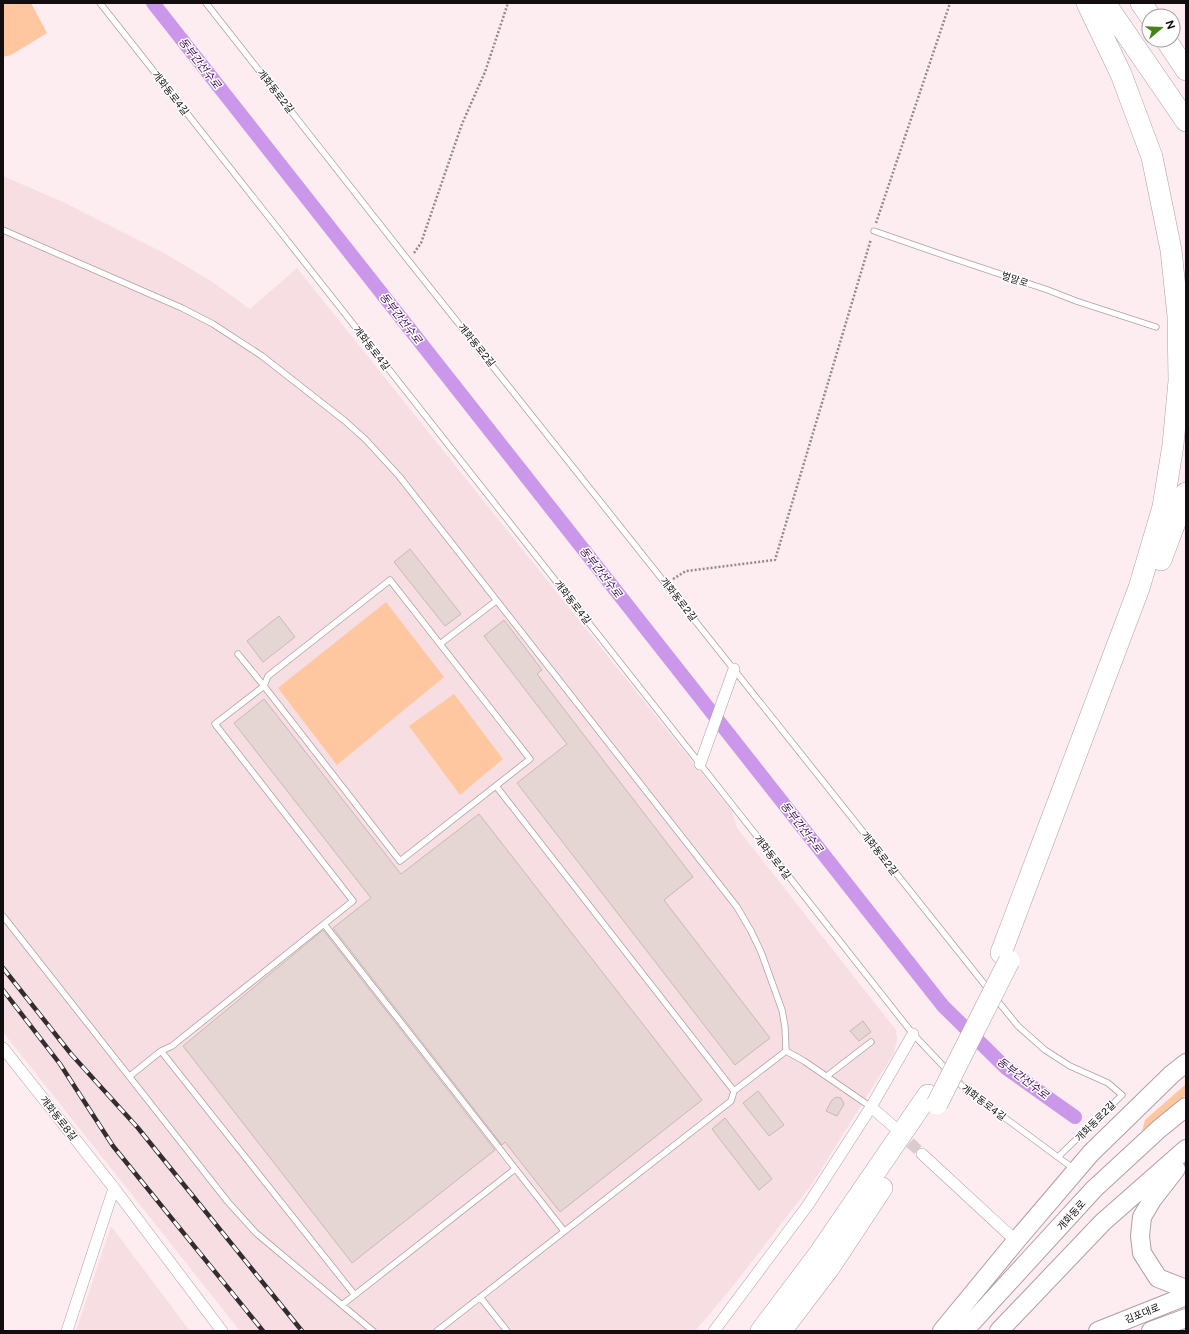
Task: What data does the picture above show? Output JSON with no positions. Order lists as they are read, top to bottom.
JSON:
{
  "streets": {
    "main road": ["개화동로", "김포대로"],
    "street": ["개화동로8길"],
    "lane": ["개화동로2길", "개화동로4길", "벌말로"]
  },
  "crossings": [
    ["개화동로2길", "개화동로4길"]
  ],
  "water": ["동부간선수로"],
  "north": "right"
}
